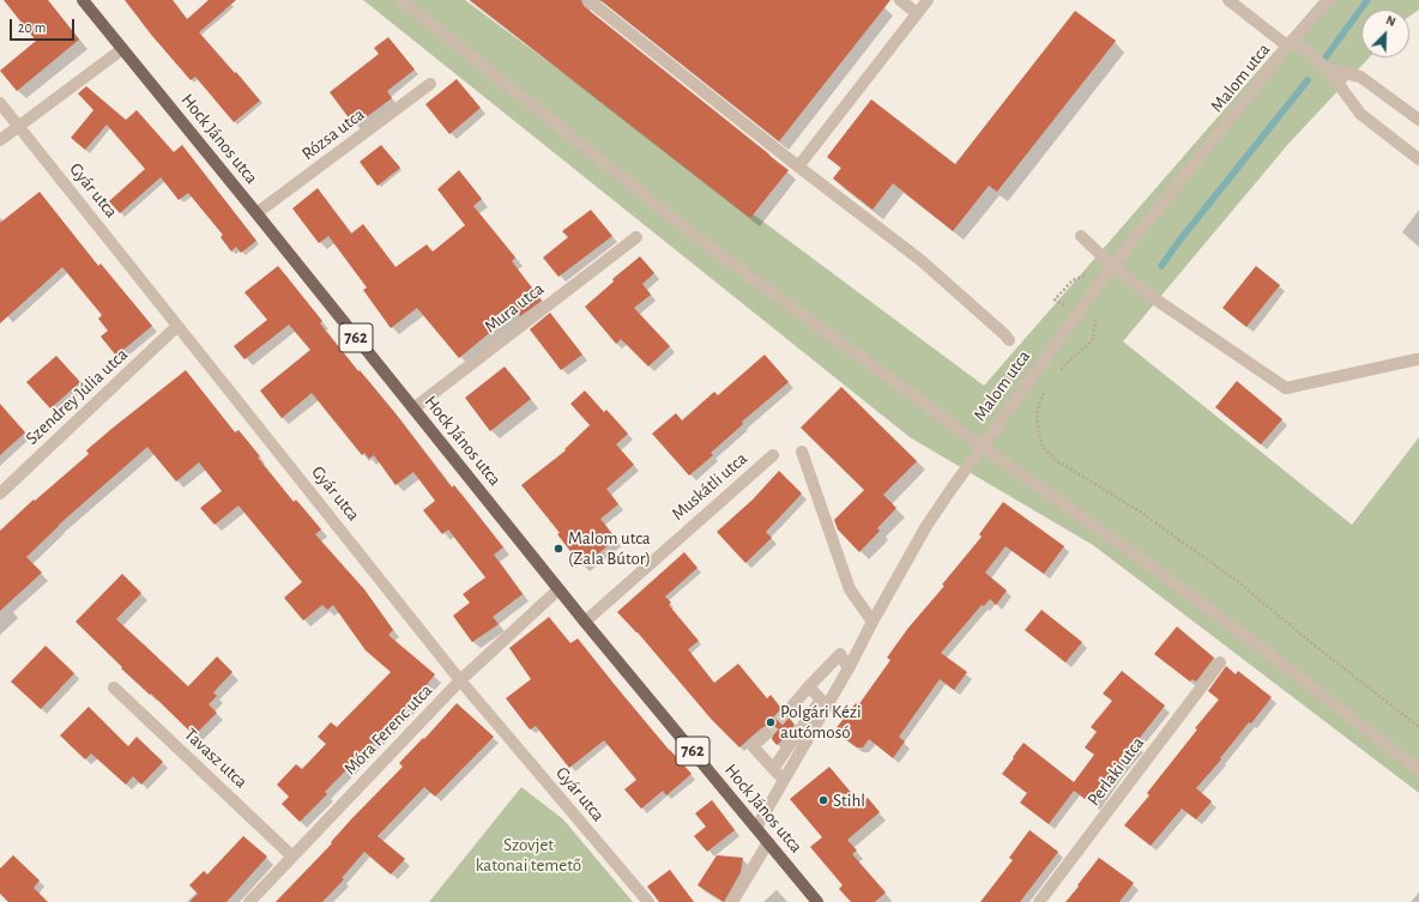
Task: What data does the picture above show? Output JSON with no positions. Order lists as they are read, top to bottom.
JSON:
{
  "streets": {
    "main road": ["Hock János utca", "762"],
    "street": [
      "Malom utca",
      "Rózsa utca",
      "Gyár utca",
      "Mura utca",
      "Szendrey Júlia utca",
      "Muskátli utca",
      "Móra Ferenc utca",
      "Tavasz utca",
      "Perlaki utca"
    ]
  },
  "crossings": [
    ["Malom utca", "Hock János utca"],
    ["Rózsa utca", "Hock János utca"],
    ["Hock János utca", "Mura utca"],
    ["Hock János utca", "Muskátli utca"],
    ["Hock János utca", "Móra Ferenc utca"],
    ["Gyár utca", "Szendrey Júlia utca"],
    ["Gyár utca", "Móra Ferenc utca"],
    ["Móra Ferenc utca", "Tavasz utca"]
  ],
  "parks": ["Szovjet katonai temető"],
  "places": ["Malom utca (Zala Bútor)", "Polgári Kézi autómosó", "Stihl"],
  "scale_bar": "20 m",
  "north": "top right"
}
